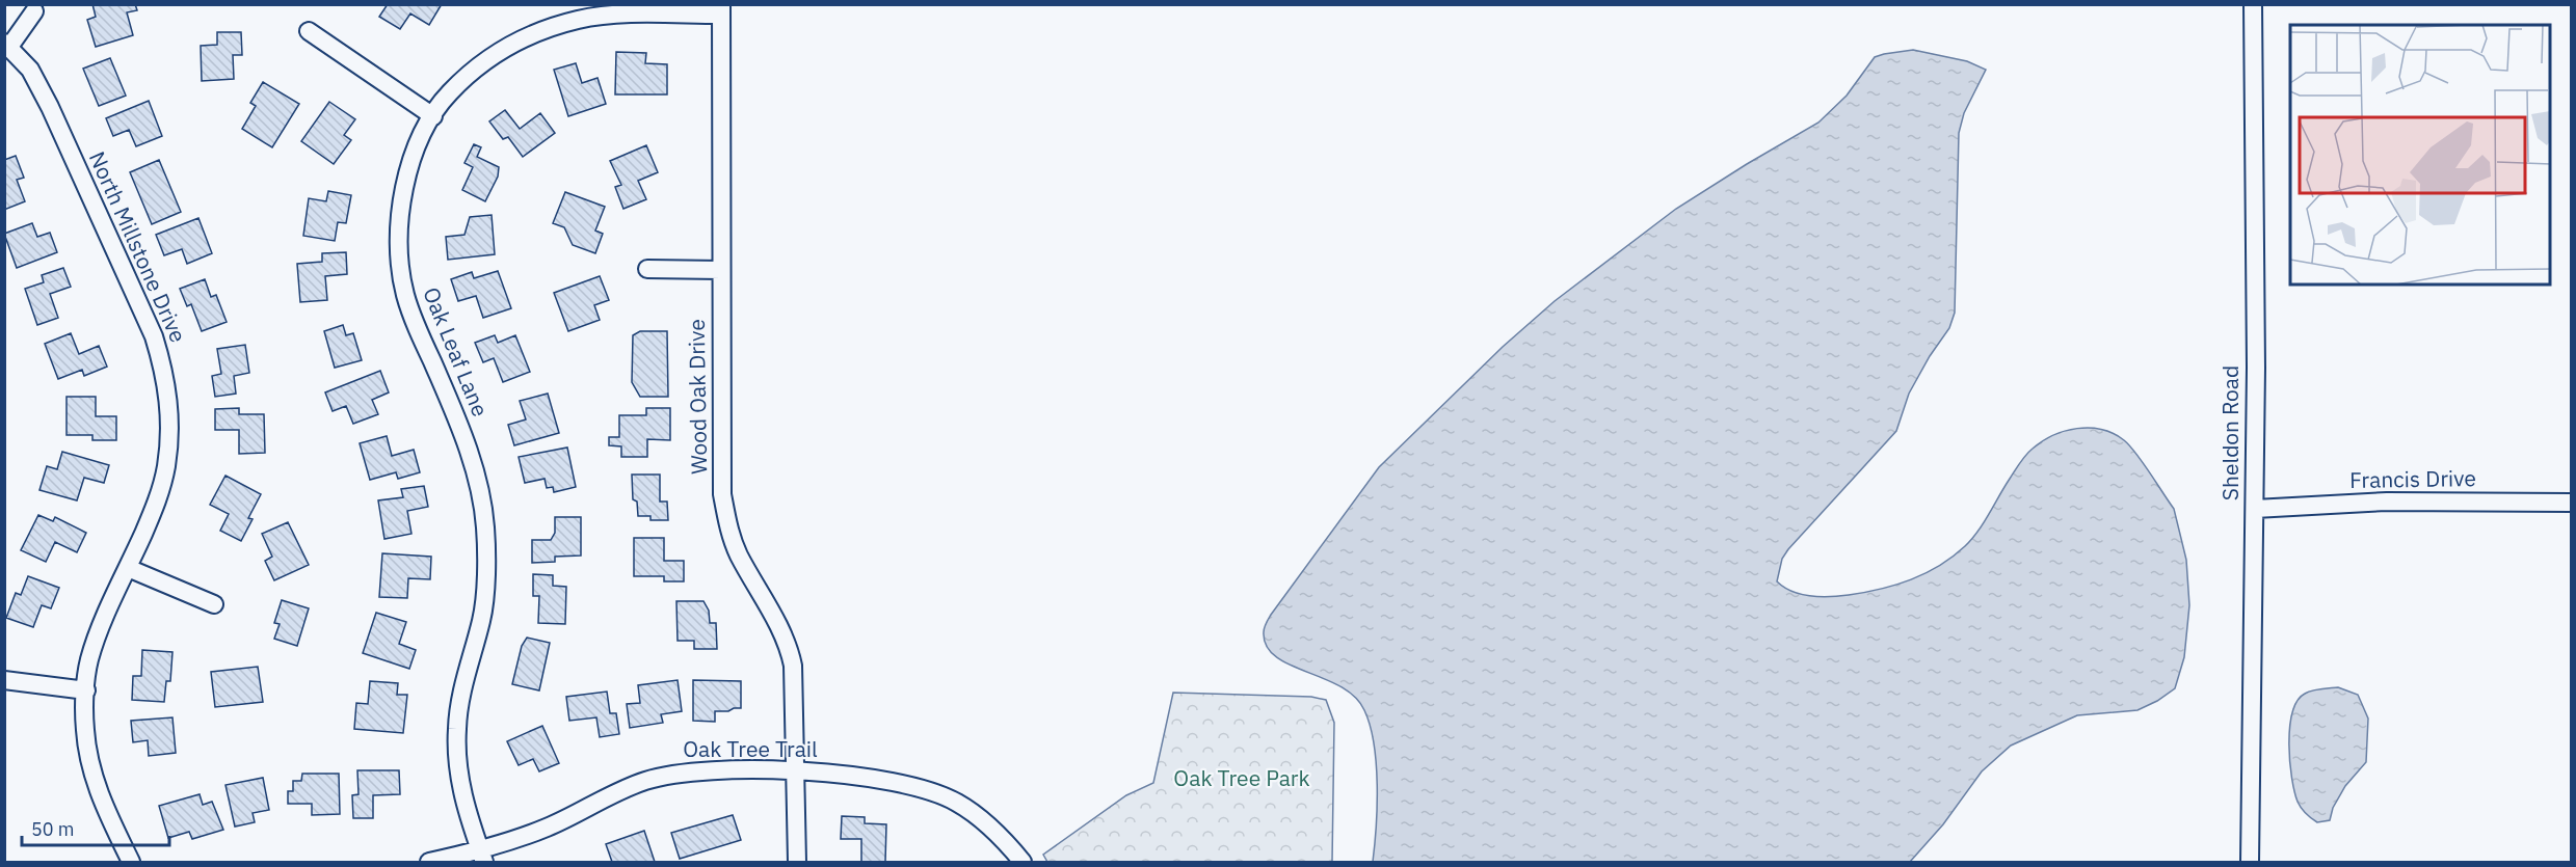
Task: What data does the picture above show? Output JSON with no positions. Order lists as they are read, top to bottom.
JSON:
{
  "streets": {
    "street": [
      "North Millstone Drive",
      "Oak Leaf Lane",
      "Wood Oak Drive",
      "Sheldon Road",
      "Francis Drive",
      "Oak Tree Trail"
    ]
  },
  "crossings": [
    ["Oak Leaf Lane", "Wood Oak Drive"],
    ["Oak Leaf Lane", "Oak Tree Trail"],
    ["Wood Oak Drive", "Oak Tree Trail"],
    ["Sheldon Road", "Francis Drive"]
  ],
  "parks": ["Oak Tree Park"],
  "scale_bar": "50 m"
}
